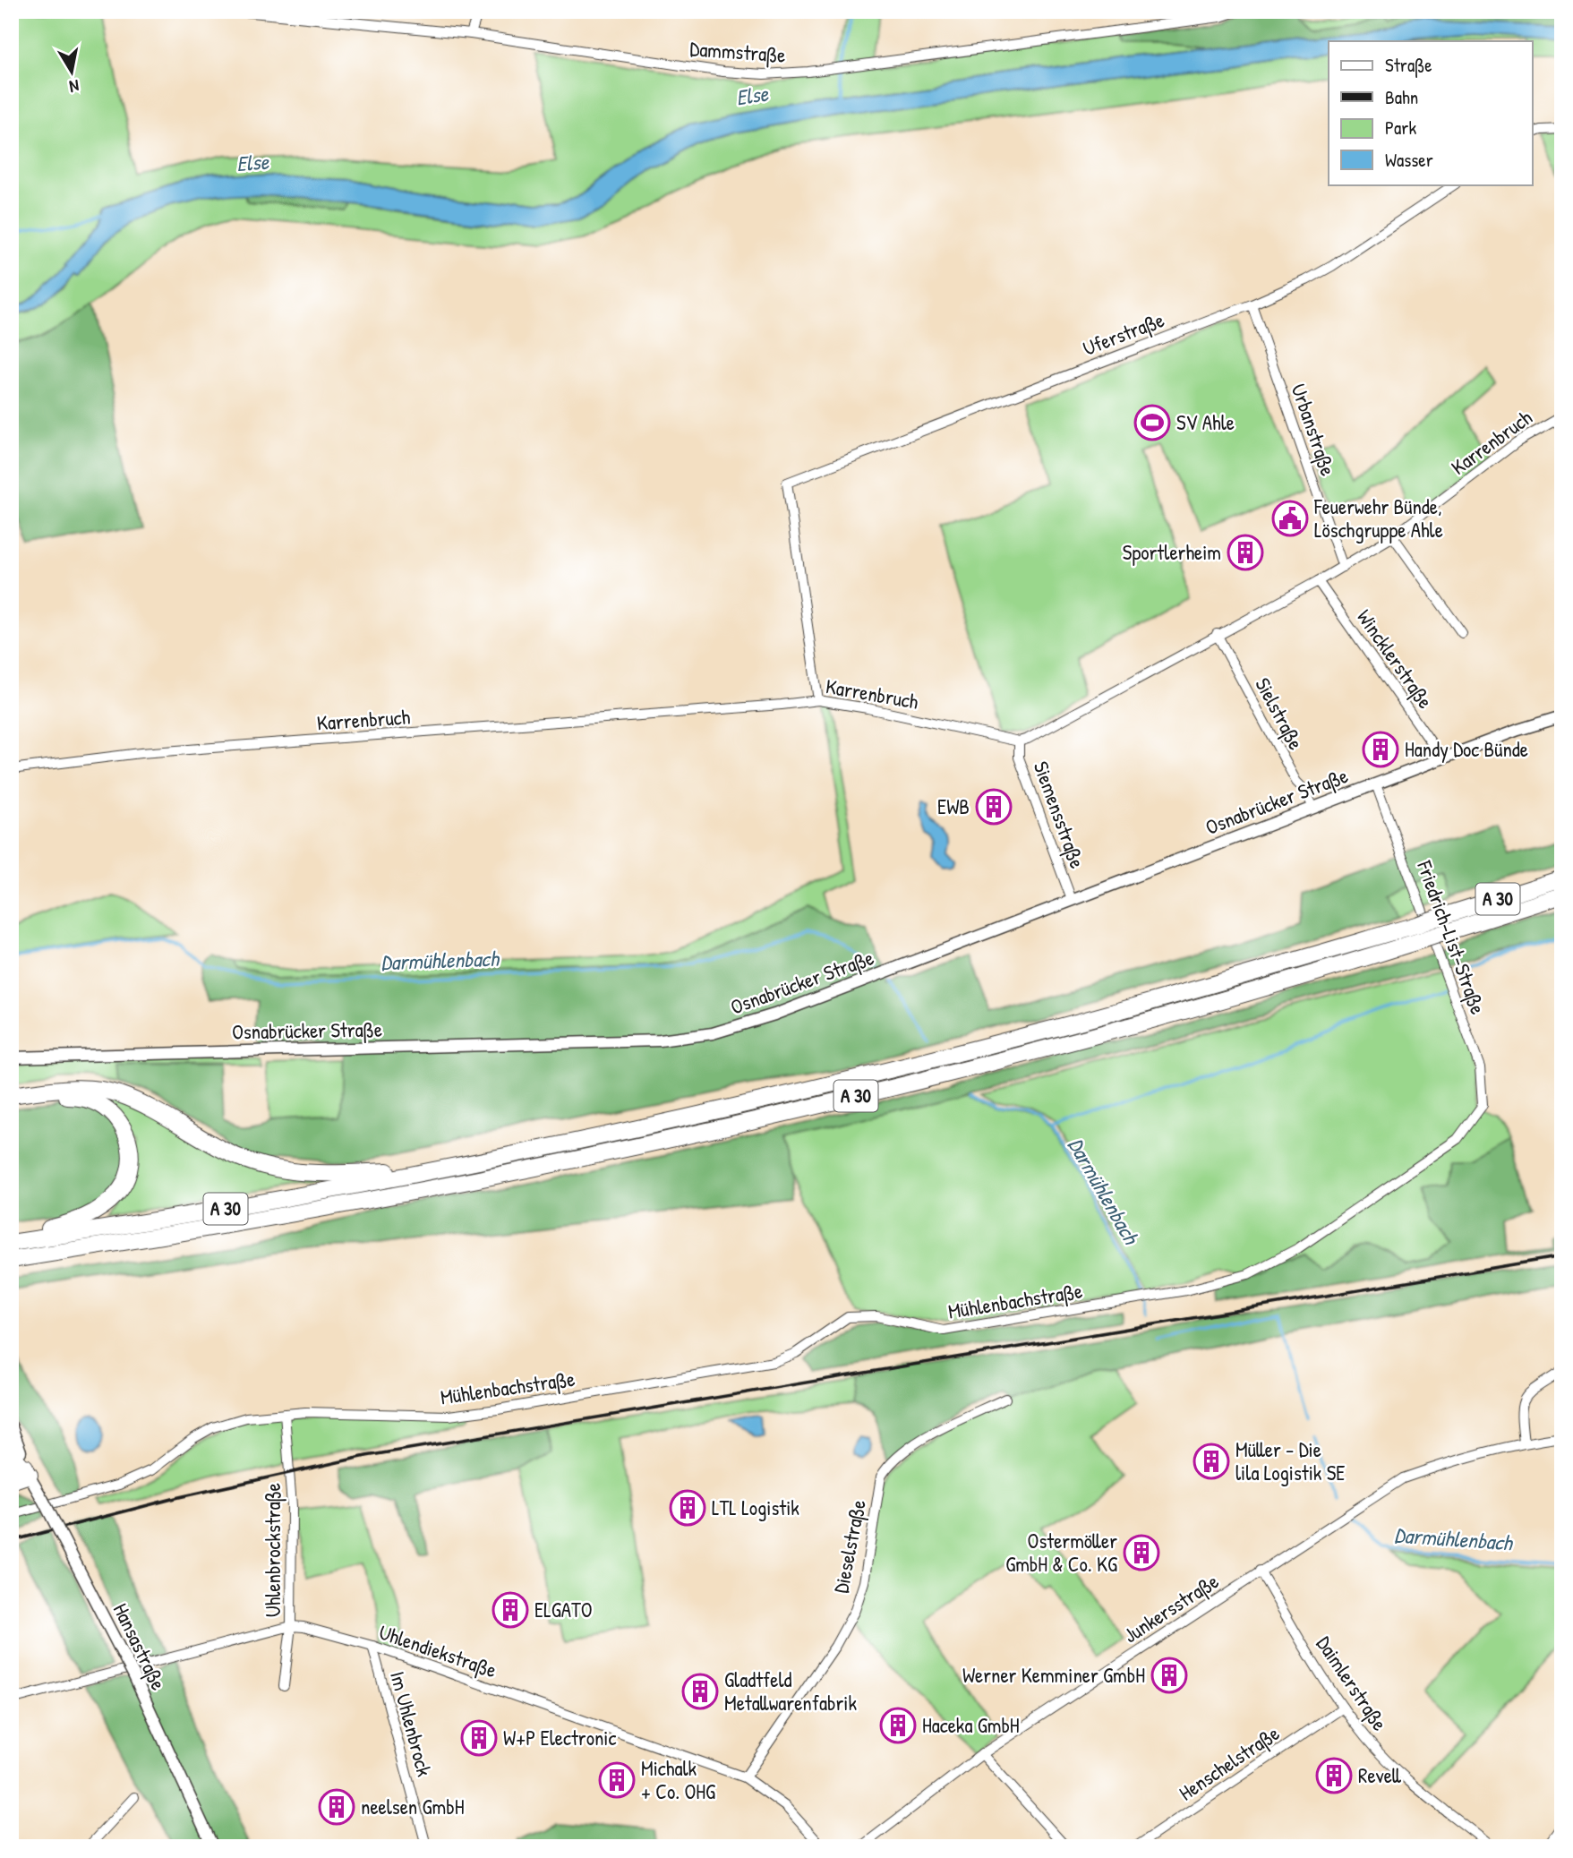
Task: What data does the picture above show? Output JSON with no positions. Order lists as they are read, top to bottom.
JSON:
{
  "streets": {
    "highway": ["A 30"],
    "main road": ["Osnabrücker Straße", "Hansastraße"],
    "street": [
      "Dammstraße",
      "Uferstraße",
      "Urbanstraße",
      "Karrenbruch",
      "Wincklerstraße",
      "Sielstraße",
      "Siemensstraße",
      "Friedrich-List-Straße",
      "Mühlenbachstraße",
      "Dieselstraße",
      "Uhlenbrockstraße",
      "Junkersstraße",
      "Uhlendiekstraße",
      "Daimlerstraße",
      "Im Uhlenbrock",
      "Henschelstraße"
    ]
  },
  "crossings": [
    ["Uferstraße", "Urbanstraße"],
    ["Uferstraße", "Karrenbruch"],
    ["Urbanstraße", "Karrenbruch"],
    ["Karrenbruch", "Wincklerstraße"],
    ["Karrenbruch", "Sielstraße"],
    ["Karrenbruch", "Siemensstraße"],
    ["Wincklerstraße", "Osnabrücker Straße"],
    ["Sielstraße", "Osnabrücker Straße"],
    ["Osnabrücker Straße", "Siemensstraße"],
    ["Osnabrücker Straße", "Friedrich-List-Straße"],
    ["Friedrich-List-Straße", "Mühlenbachstraße"],
    ["Mühlenbachstraße", "Uhlenbrockstraße"],
    ["Dieselstraße", "Uhlendiekstraße"],
    ["Uhlenbrockstraße", "Uhlendiekstraße"],
    ["Junkersstraße", "Daimlerstraße"],
    ["Uhlendiekstraße", "Im Uhlenbrock"],
    ["Daimlerstraße", "Henschelstraße"]
  ],
  "water": ["Else", "Darmühlenbach"],
  "places": {
    "sports": ["SV Ahle"],
    "public building": ["Feuerwehr Bünde, Löschgruppe Ahle"],
    "building": [
      "Sportlerheim",
      "Handy Doc Bünde",
      "EWB",
      "Müller - Die lila Logistik SE",
      "LTL Logistik",
      "Ostermöller GmbH & Co. KG",
      "ELGATO",
      "Werner Kemminer GmbH",
      "Gladtfeld Metallwarenfabrik",
      "Haceka GmbH",
      "W+P Electronic",
      "Revell",
      "Michalk + Co. OHG",
      "neelsen GmbH"
    ]
  },
  "legend": [
    "Straße",
    "Bahn",
    "Park",
    "Wasser"
  ],
  "north": "bottom"
}
